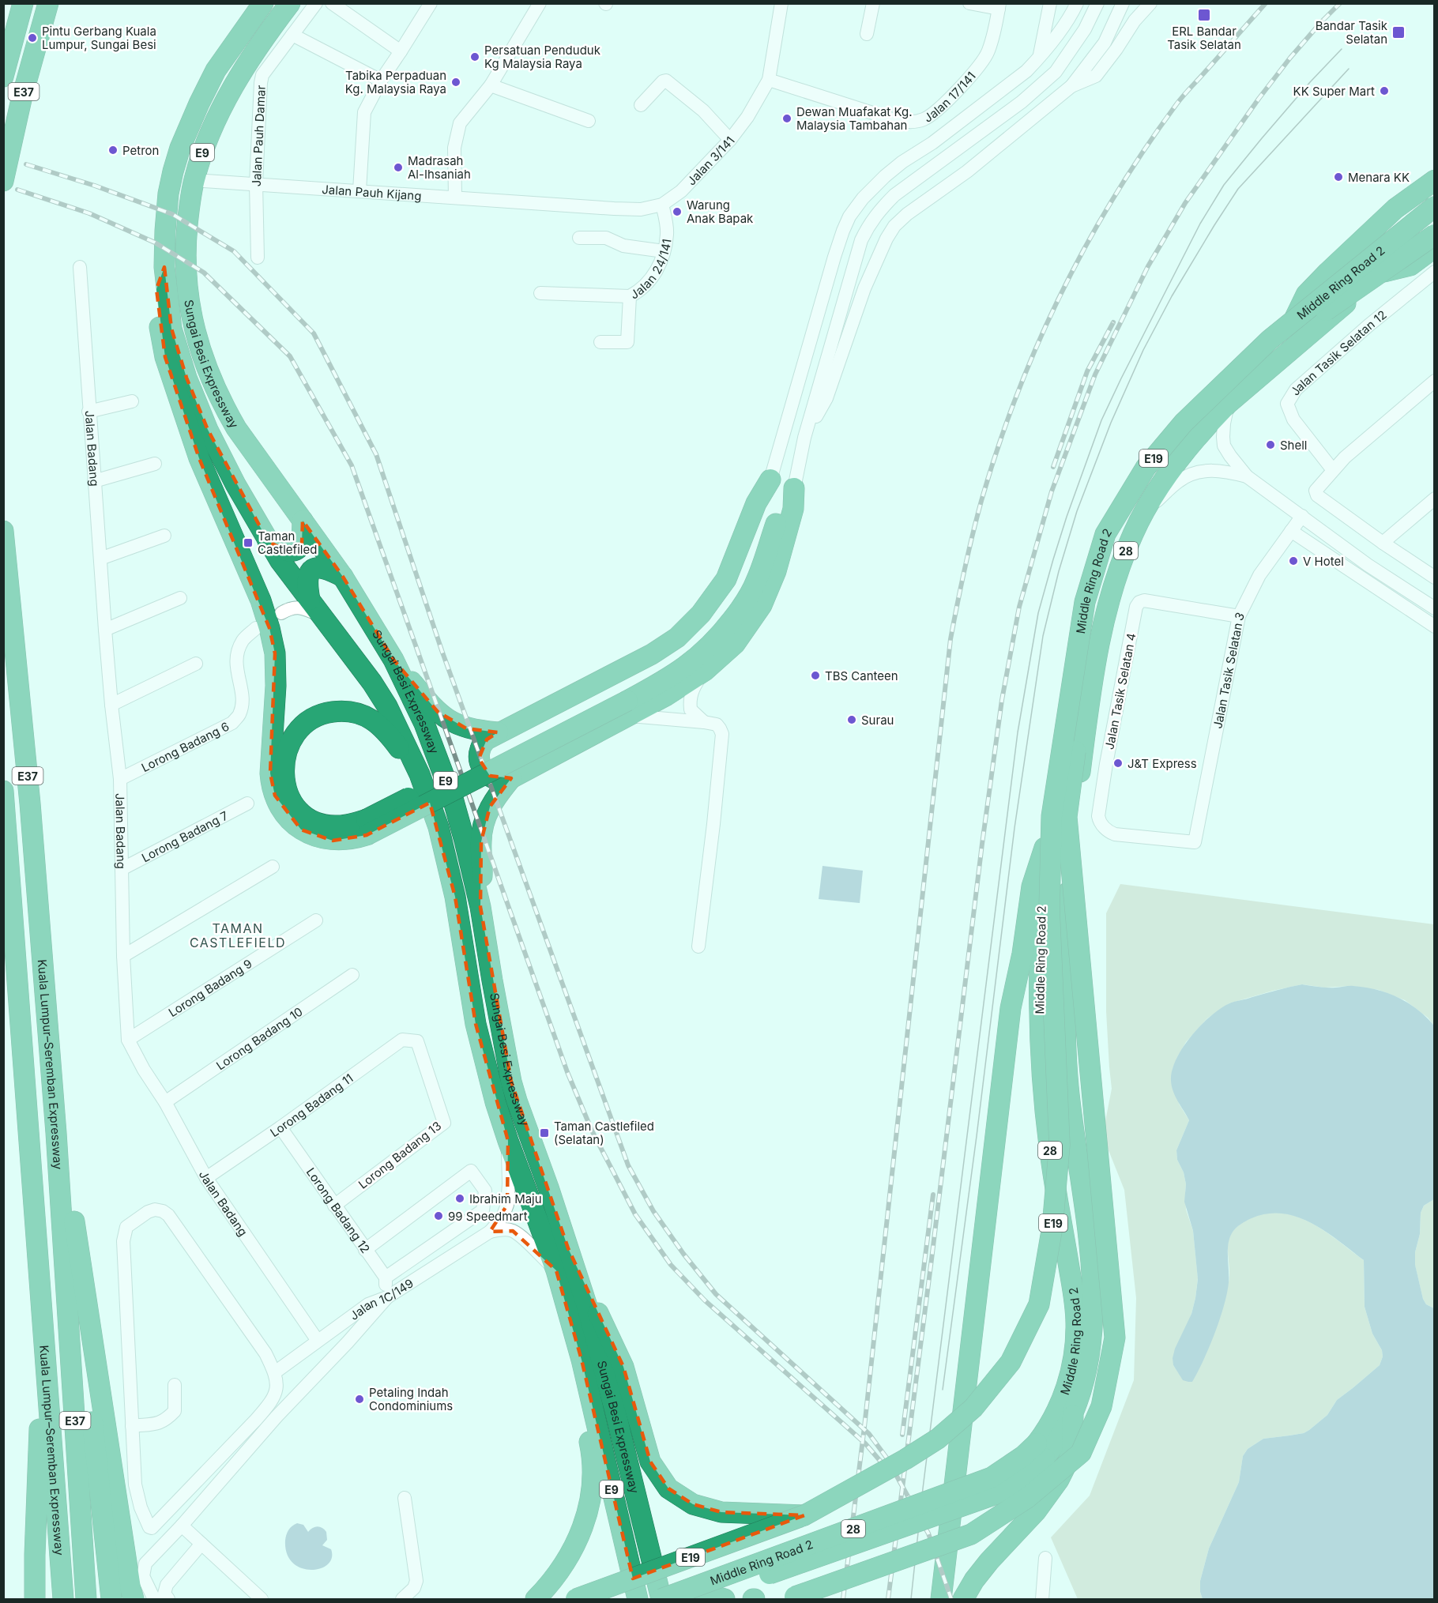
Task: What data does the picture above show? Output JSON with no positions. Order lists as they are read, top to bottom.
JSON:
{
  "streets": {
    "highway": [
      "E37",
      "E9",
      "Middle Ring Road 2",
      "Sungai Besi Expressway",
      "E19",
      "28",
      "Kuala Lumpur–Seremban Expressway"
    ],
    "street": [
      "Jalan 17/141",
      "Jalan Pauh Damar",
      "Jalan 3/141",
      "Jalan Pauh Kijang",
      "Jalan 24/141",
      "Jalan Tasik Selatan 12",
      "Jalan Badang",
      "Jalan Tasik Selatan 3",
      "Jalan Tasik Selatan 4",
      "Lorong Badang 6",
      "Lorong Badang 7",
      "Lorong Badang 9",
      "Lorong Badang 10",
      "Lorong Badang 11",
      "Lorong Badang 13",
      "Lorong Badang 12",
      "Jalan 1C/149"
    ]
  },
  "crossings": [
    ["Jalan 17/141", "Jalan 3/141"],
    ["Jalan Pauh Damar", "Jalan Pauh Kijang"],
    ["Jalan 3/141", "Jalan Pauh Kijang"],
    ["Jalan 3/141", "Jalan 24/141"],
    ["Jalan Pauh Kijang", "Sungai Besi Expressway"],
    ["Middle Ring Road 2", "Sungai Besi Expressway"],
    ["Middle Ring Road 2", "E19"],
    ["Sungai Besi Expressway", "Jalan 1C/149"],
    ["Jalan Badang", "Lorong Badang 6"],
    ["Jalan Badang", "Lorong Badang 7"],
    ["Jalan Badang", "Lorong Badang 9"],
    ["Jalan Badang", "Lorong Badang 10"],
    ["Jalan Badang", "Lorong Badang 11"],
    ["Jalan Badang", "Jalan 1C/149"],
    ["Jalan Tasik Selatan 3", "Jalan Tasik Selatan 4"],
    ["Lorong Badang 11", "Lorong Badang 13"],
    ["Lorong Badang 11", "Lorong Badang 12"],
    ["Lorong Badang 13", "Lorong Badang 12"]
  ],
  "districts": ["TAMAN CASTLEFIELD"],
  "places": {
    "transit": [
      "ERL Bandar Tasik Selatan",
      "Bandar Tasik Selatan",
      "Taman Castlefiled",
      "Taman Castlefiled (Selatan)"
    ],
    "other": [
      "Pintu Gerbang Kuala Lumpur, Sungai Besi",
      "Persatuan Penduduk Kg Malaysia Raya",
      "Tabika Perpaduan Kg. Malaysia Raya",
      "KK Super Mart",
      "Dewan Muafakat Kg. Malaysia Tambahan",
      "Petron",
      "Madrasah Al-Ihsaniah",
      "Menara KK",
      "Warung Anak Bapak",
      "Shell",
      "V Hotel",
      "TBS Canteen",
      "Surau",
      "J&T Express",
      "Ibrahim Maju",
      "99 Speedmart",
      "Petaling Indah Condominiums"
    ]
  }
}
